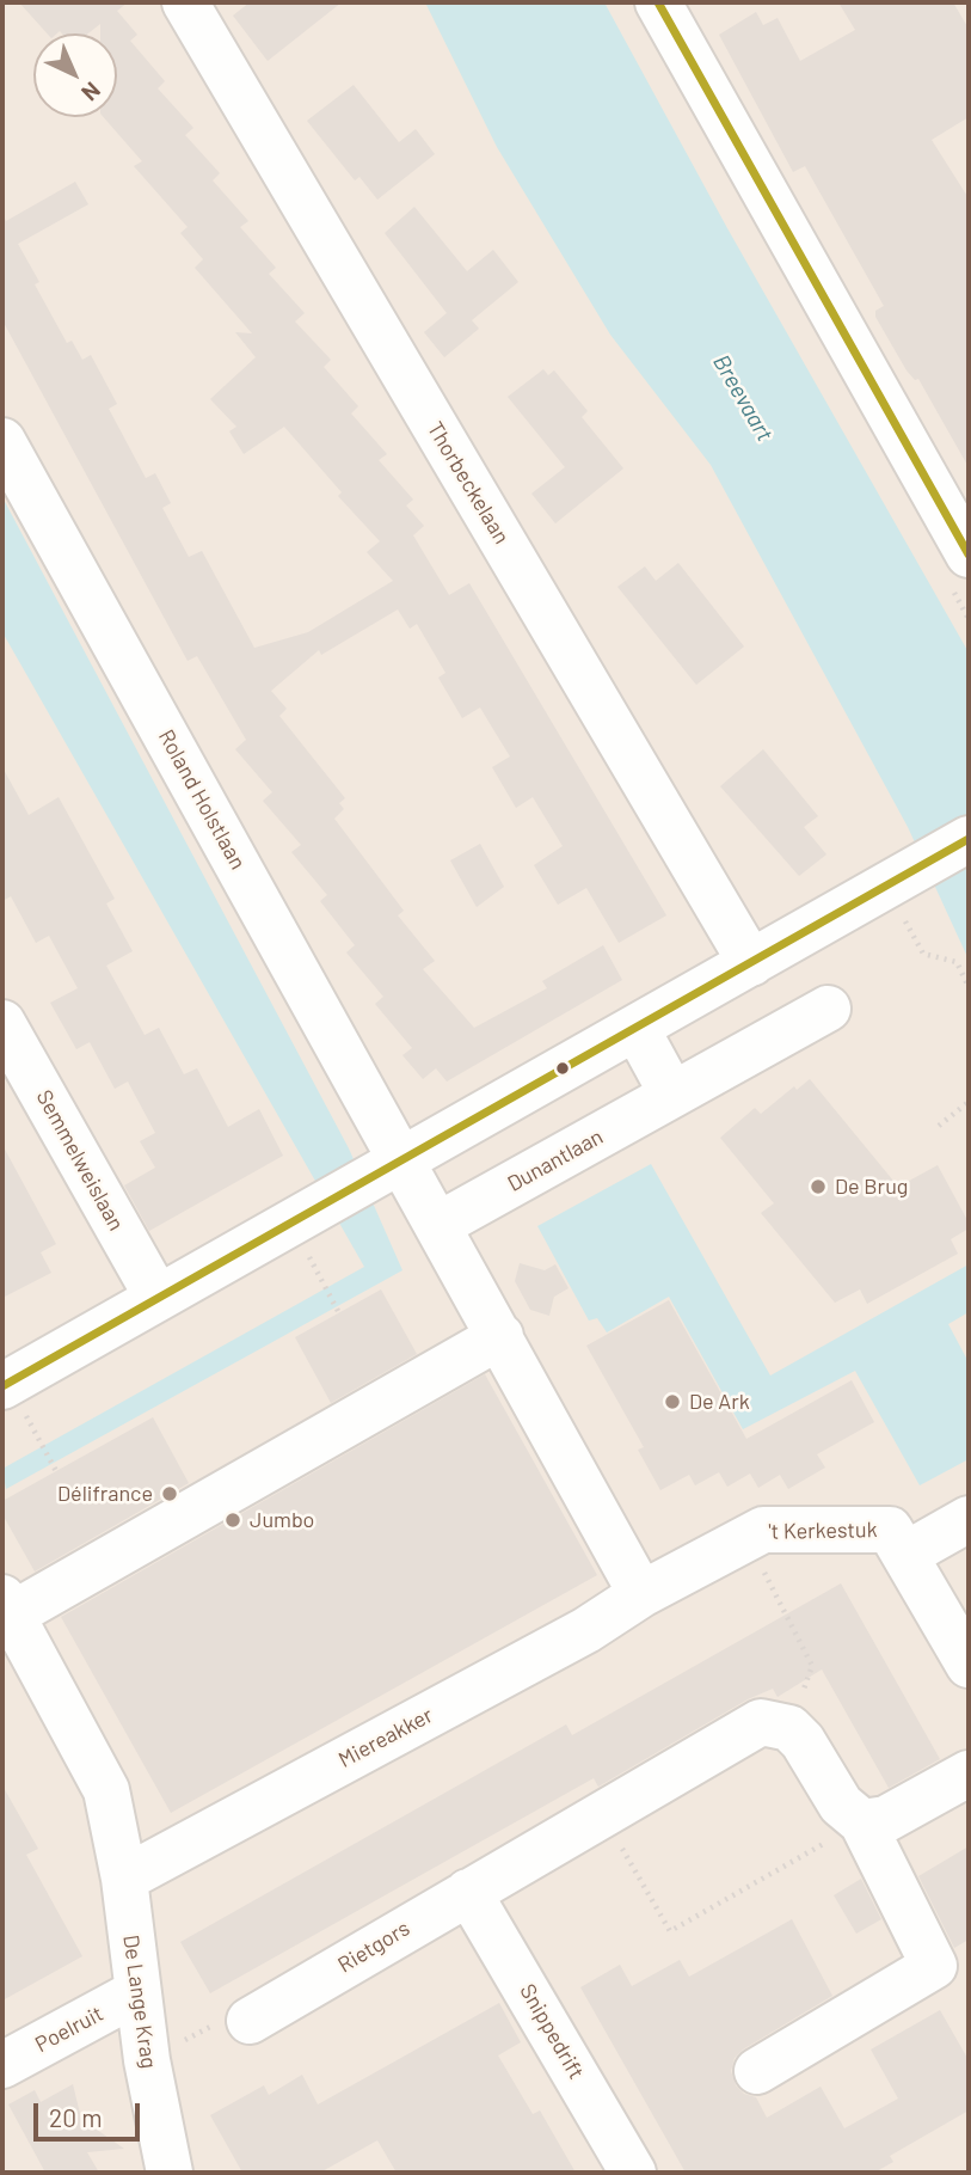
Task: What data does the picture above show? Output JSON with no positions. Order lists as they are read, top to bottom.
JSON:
{
  "streets": {
    "street": [
      "Thorbeckelaan",
      "Roland Holstlaan",
      "Semmelweislaan",
      "Dunantlaan",
      "'t Kerkestuk",
      "Miereakker",
      "Rietgors",
      "De Lange Krag",
      "Poelruit",
      "Snippedrift"
    ]
  },
  "crossings": [
    ["'t Kerkestuk", "Miereakker"],
    ["Miereakker", "De Lange Krag"],
    ["Rietgors", "Snippedrift"],
    ["De Lange Krag", "Poelruit"]
  ],
  "water": ["Breevaart"],
  "places": [
    "De Brug",
    "De Ark",
    "Délifrance",
    "Jumbo"
  ],
  "scale_bar": "20 m",
  "north": "bottom right"
}
